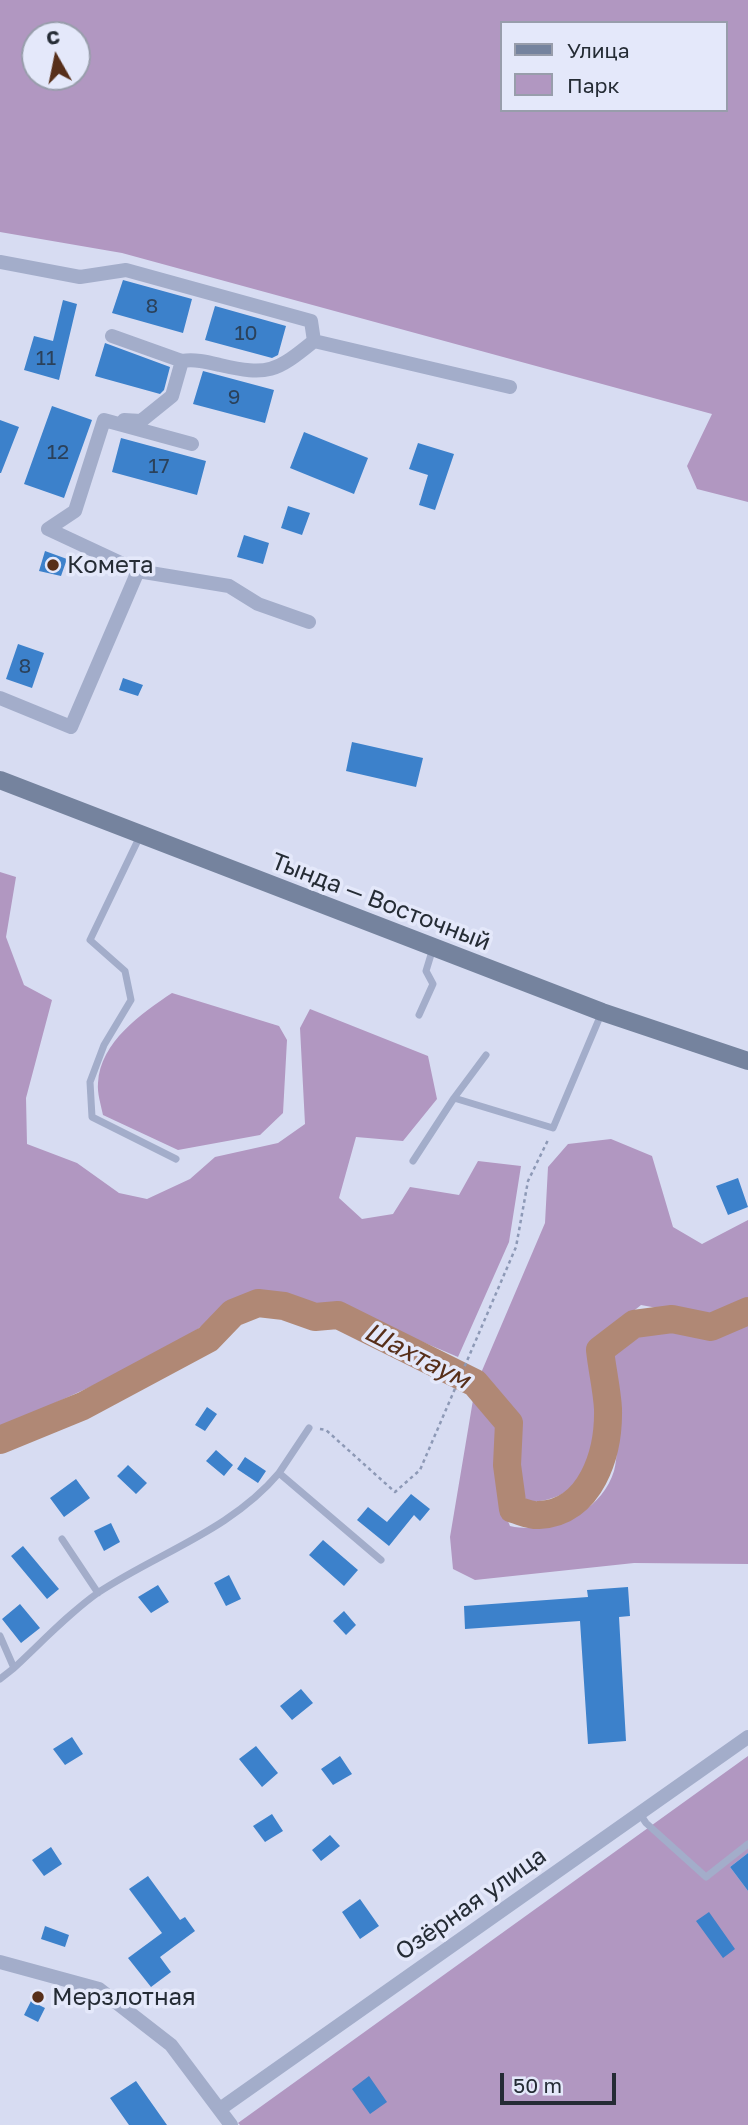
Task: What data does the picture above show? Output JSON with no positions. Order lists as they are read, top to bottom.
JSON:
{
  "streets": {
    "street": ["Тында — Восточный", "Озёрная улица"]
  },
  "water": ["Шахтаум"],
  "places": ["Комета", "Мерзлотная"],
  "house_numbers": [
    "8",
    "10",
    "11",
    "9",
    "12",
    "17",
    "8"
  ],
  "legend": ["Улица", "Парк"],
  "scale_bar": "50 m",
  "north": "top"
}
